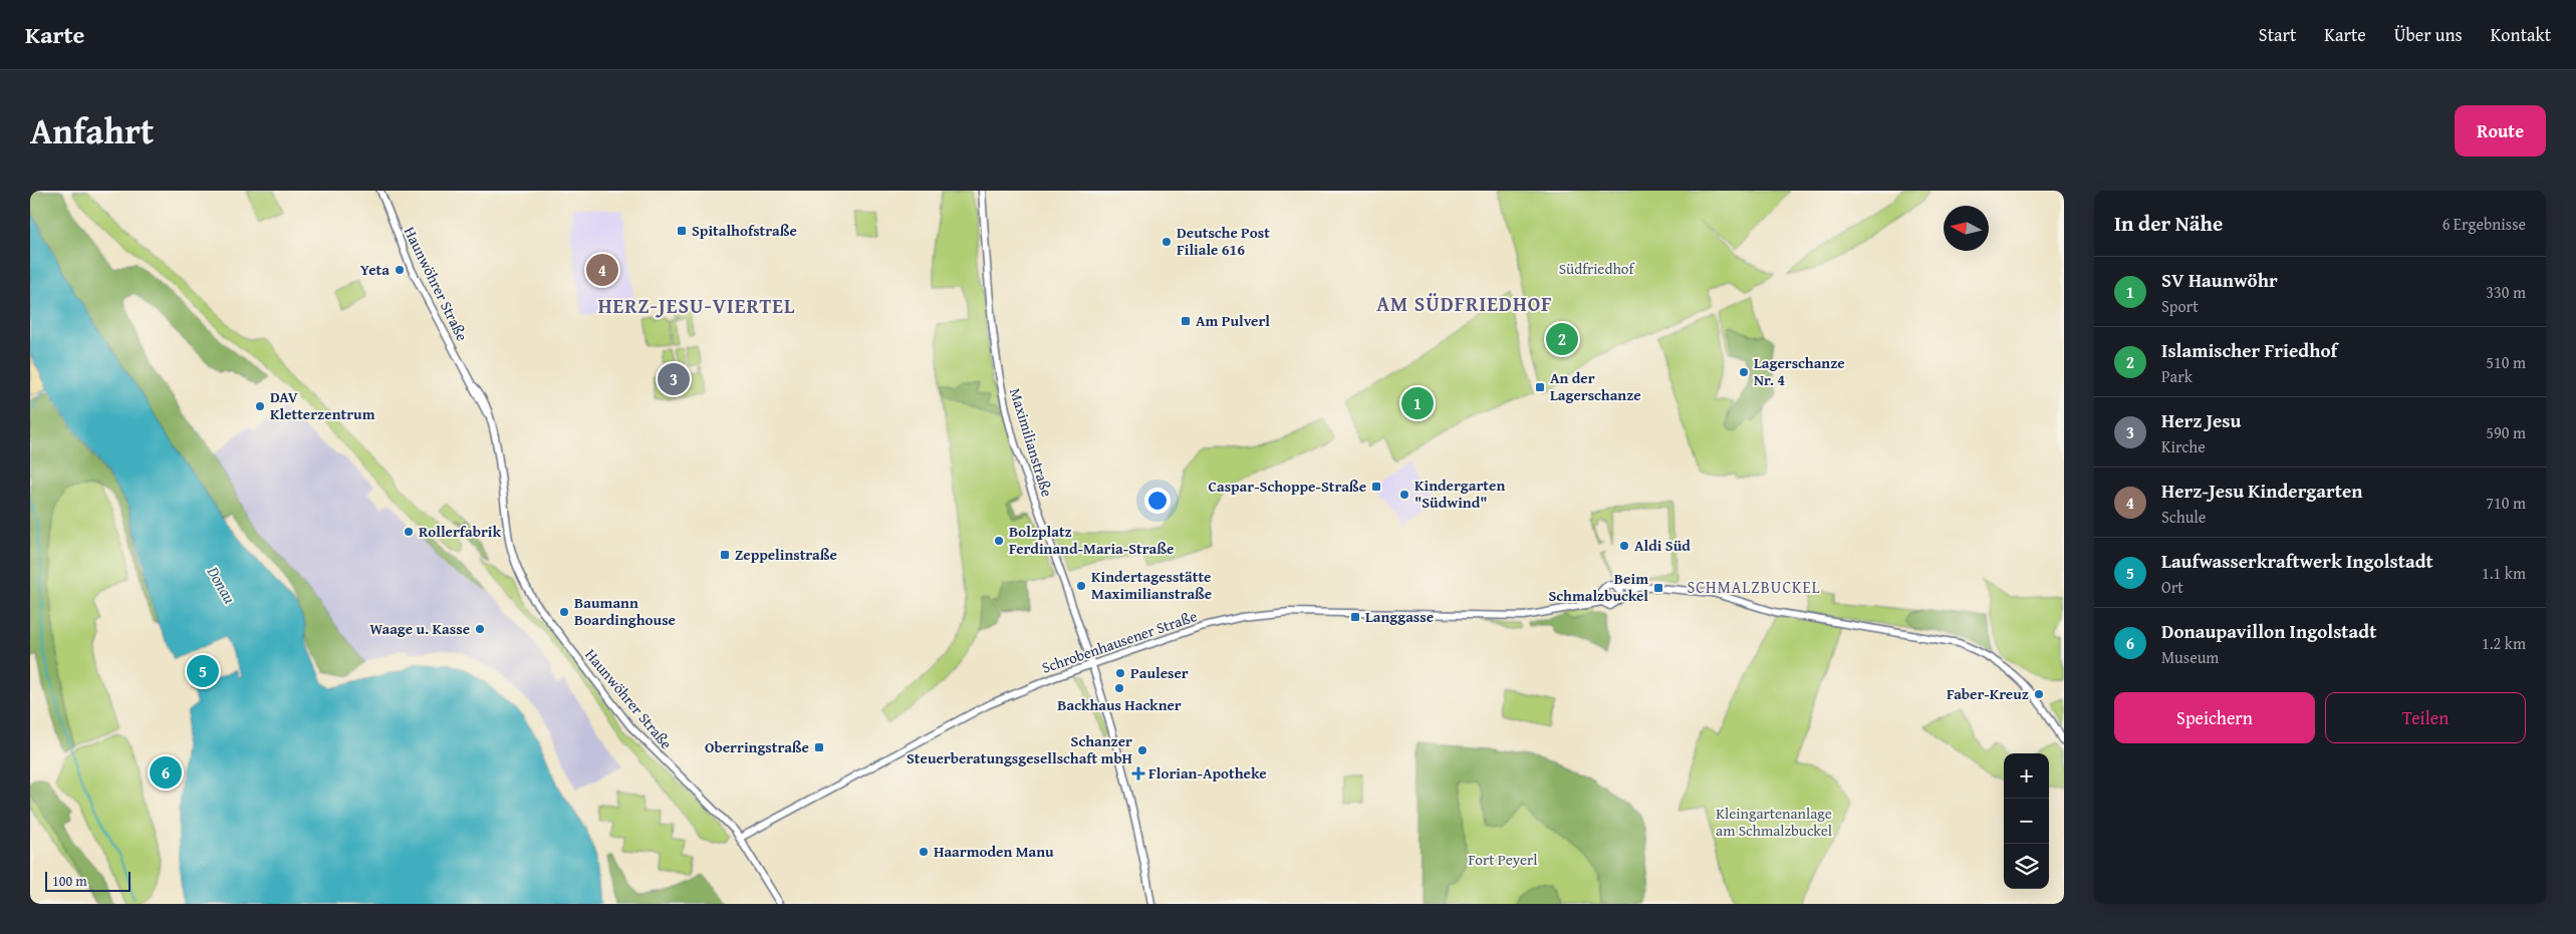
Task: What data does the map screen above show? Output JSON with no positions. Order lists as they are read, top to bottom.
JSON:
{
  "streets": {
    "street": ["Haunwöhrer Straße", "Maximilianstraße", "Schrobenhausener Straße"]
  },
  "crossings": [
    ["Haunwöhrer Straße", "Schrobenhausener Straße"],
    ["Maximilianstraße", "Schrobenhausener Straße"]
  ],
  "districts": ["AM SÜDFRIEDHOF", "HERZ-JESU-VIERTEL", "SCHMALZBUCKEL"],
  "water": ["Donau"],
  "parks": ["Südfriedhof", "Kleingartenanlage am Schmalzbuckel", "Fort Peyerl"],
  "places": {
    "transit": [
      "Spitalhofstraße",
      "Am Pulverl",
      "An der Lagerschanze",
      "Caspar-Schoppe-Straße",
      "Zeppelinstraße",
      "Beim Schmalzbuckel",
      "Langgasse",
      "Oberringstraße"
    ],
    "other": [
      "Deutsche Post Filiale 616",
      "Yeta",
      "Lagerschanze Nr. 4",
      "DAV Kletterzentrum",
      "Kindergarten \"Südwind\"",
      "Rollerfabrik",
      "Bolzplatz Ferdinand-Maria-Straße",
      "Aldi Süd",
      "Kindertagesstätte Maximilianstraße",
      "Baumann Boardinghouse",
      "Waage u. Kasse",
      "Pauleser",
      "Backhaus Hackner",
      "Faber-Kreuz",
      "Schanzer Steuerberatungsgesellschaft mbH",
      "Haarmoden Manu"
    ],
    "health": ["Florian-Apotheke"]
  },
  "scale_bar": "100 m",
  "north": "left",
  "page": {
    "header": "Karte",
    "nav": [
      "Start",
      "Karte",
      "Über uns",
      "Kontakt"
    ],
    "title": "Anfahrt",
    "buttons": [
      "Route",
      ["Speichern", "Teilen"]
    ],
    "heading": ["In der Nähe", "6 Ergebnisse"],
    "pins": [
      "4",
      "2",
      "3",
      "1",
      "5",
      "6"
    ],
    "list": [
      {
        "mark": "1",
        "name": "SV Haunwöhr",
        "note": "Sport",
        "value": "330 m"
      },
      {
        "mark": "2",
        "name": "Islamischer Friedhof",
        "note": "Park",
        "value": "510 m"
      },
      {
        "mark": "3",
        "name": "Herz Jesu",
        "note": "Kirche",
        "value": "590 m"
      },
      {
        "mark": "4",
        "name": "Herz-Jesu Kindergarten",
        "note": "Schule",
        "value": "710 m"
      },
      {
        "mark": "5",
        "name": "Laufwasserkraftwerk Ingolstadt",
        "note": "Ort",
        "value": "1.1 km"
      },
      {
        "mark": "6",
        "name": "Donaupavillon Ingolstadt",
        "note": "Museum",
        "value": "1.2 km"
      }
    ],
    "map_buttons": ["+", "−"],
    "scale": "100 m"
  }
}
